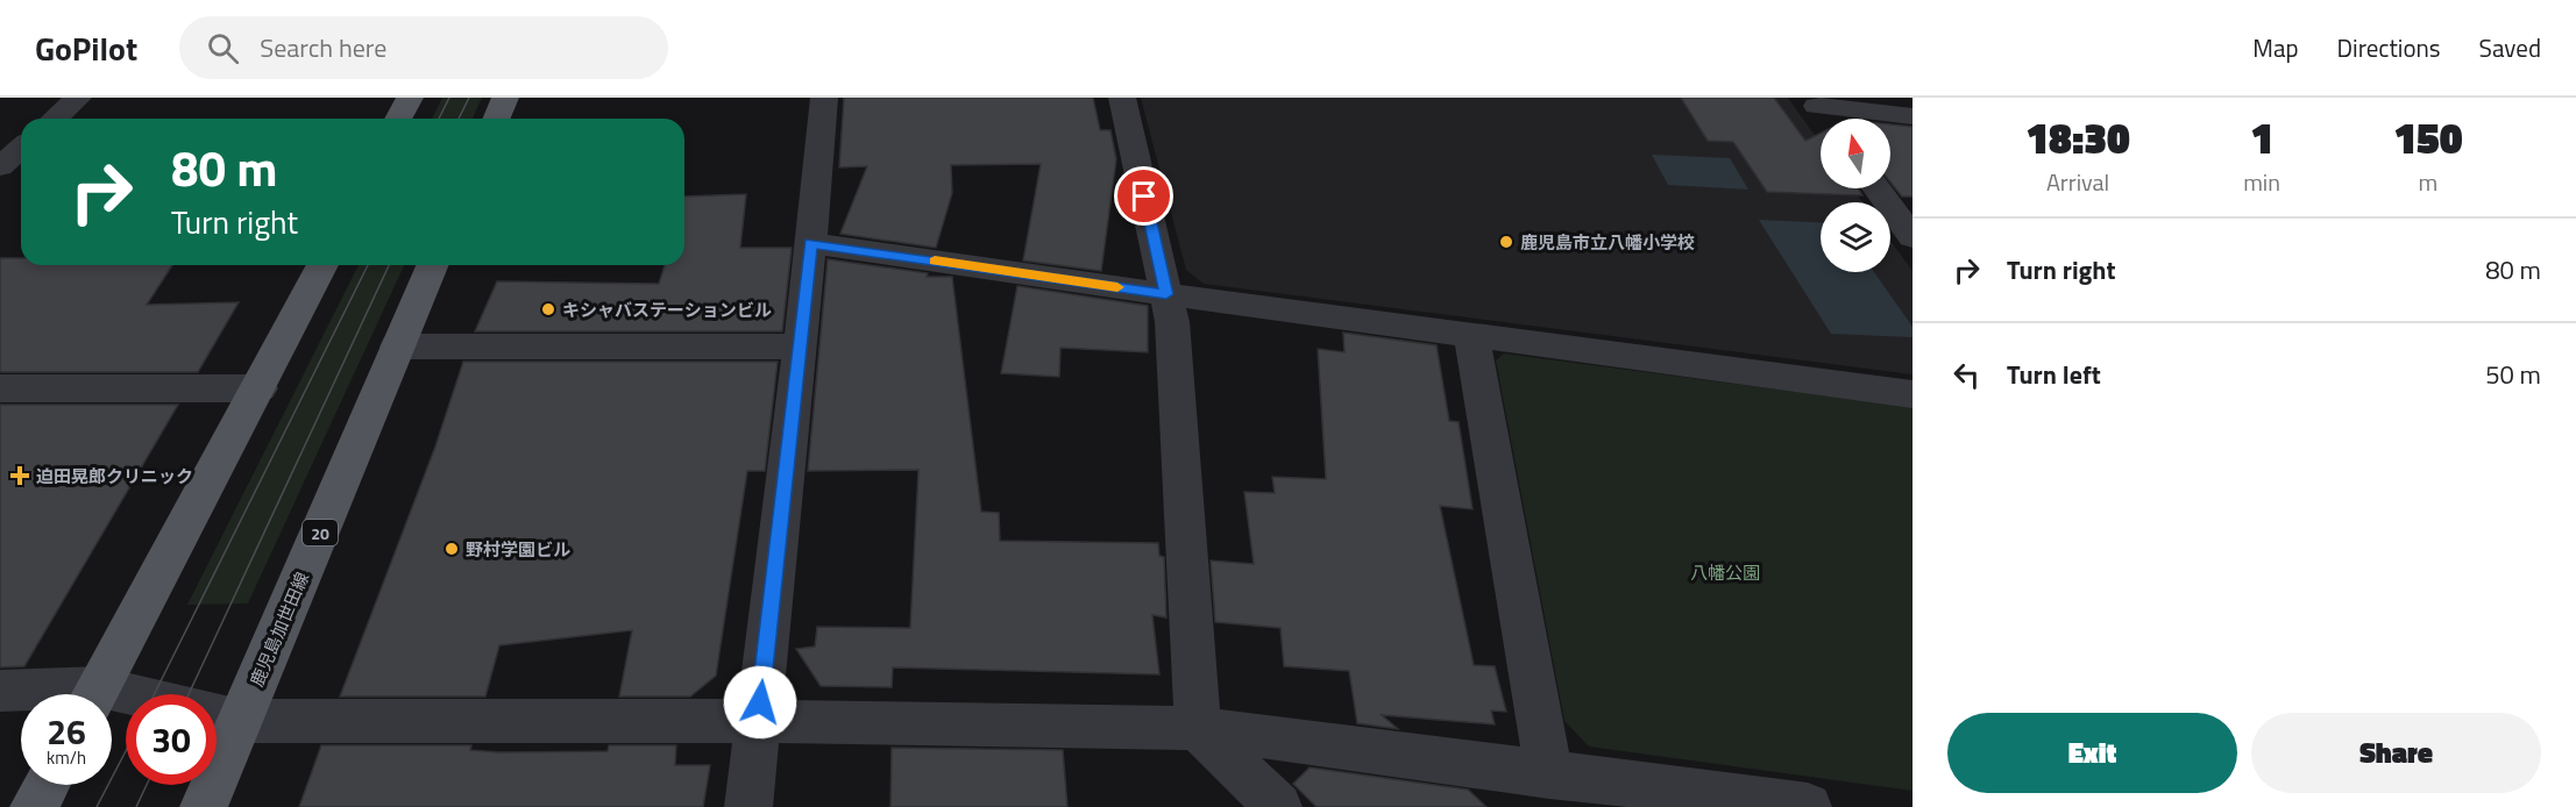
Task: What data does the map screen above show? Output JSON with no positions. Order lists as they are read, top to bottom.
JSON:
{
  "streets": {
    "main road": ["20", "鹿児島加世田線"]
  },
  "parks": ["八幡公園"],
  "places": {
    "other": ["鹿児島市立八幡小学校", "キシャバステーションビル", "野村学園ビル"],
    "health": ["迫田晃郎クリニック"]
  },
  "north": "top",
  "page": {
    "header": "GoPilot",
    "search": "Search here",
    "nav": ["Map", "Directions", "Saved"],
    "eta": [
      "18:30",
      "Arrival",
      "1",
      "min",
      "150",
      "m"
    ],
    "turn": ["80 m", "Turn right"],
    "list": [
      {
        "name": "Turn right",
        "value": "80 m"
      },
      {
        "name": "Turn left",
        "value": "50 m"
      }
    ],
    "speed": "26 km/h",
    "limit": "30",
    "buttons": ["Exit", "Share"]
  }
}
